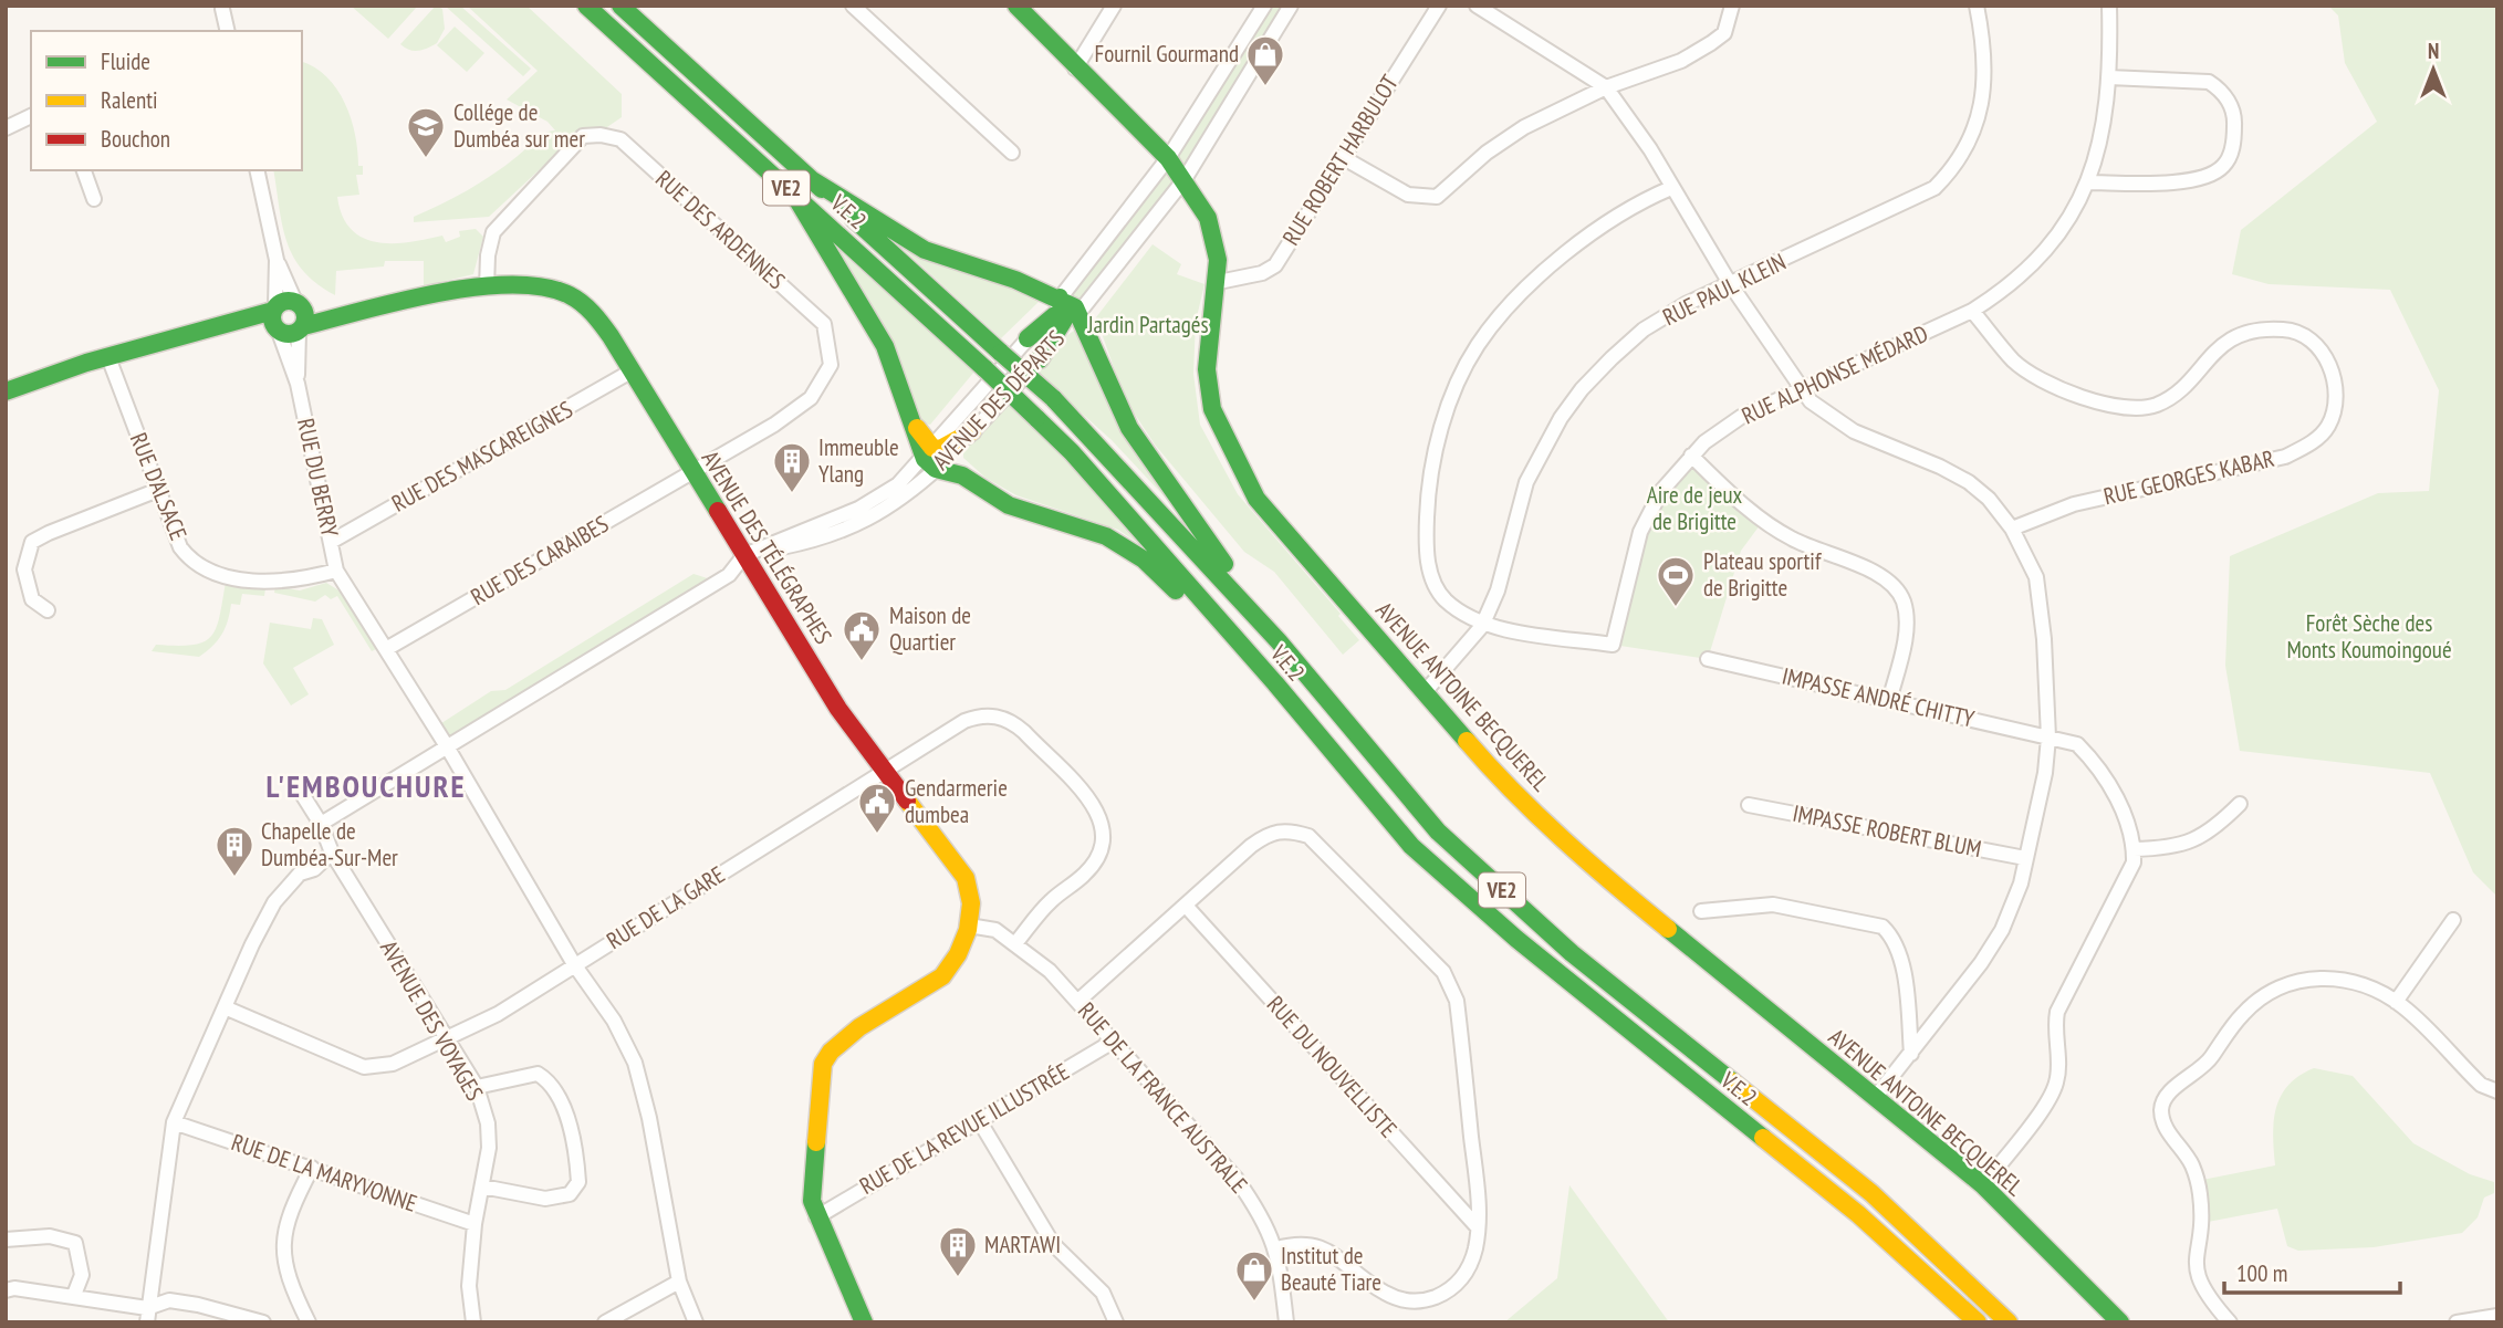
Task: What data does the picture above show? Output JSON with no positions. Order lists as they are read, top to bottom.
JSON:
{
  "streets": {
    "main road": [
      "VE2",
      "V.E.2",
      "AVENUE DES TÉLÉGRAPHES",
      "AVENUE ANTOINE BECQUEREL"
    ],
    "street": [
      "RUE ROBERT HARBULOT",
      "RUE DES ARDENNES",
      "RUE PAUL KLEIN",
      "RUE ALPHONSE MÉDARD",
      "AVENUE DES DÉPARTS",
      "RUE DES MASCAREIGNES",
      "RUE DU BERRY",
      "RUE GEORGES KABAR",
      "RUE D'ALSACE",
      "RUE DES CARAIBES",
      "IMPASSE ANDRÉ CHITTY",
      "IMPASSE ROBERT BLUM",
      "RUE DE LA GARE",
      "AVENUE DES VOYAGES",
      "RUE DU NOUVELLISTE",
      "RUE DE LA FRANCE AUSTRALE",
      "RUE DE LA REVUE ILLUSTRÉE",
      "RUE DE LA MARYVONNE"
    ]
  },
  "crossings": [
    ["RUE ROBERT HARBULOT", "AVENUE ANTOINE BECQUEREL"],
    ["RUE DES ARDENNES", "AVENUE DES TÉLÉGRAPHES"],
    ["RUE DES ARDENNES", "RUE DES CARAIBES"],
    ["RUE PAUL KLEIN", "RUE ALPHONSE MÉDARD"],
    ["RUE PAUL KLEIN", "AVENUE ANTOINE BECQUEREL"],
    ["RUE ALPHONSE MÉDARD", "RUE GEORGES KABAR"],
    ["AVENUE DES DÉPARTS", "AVENUE DES TÉLÉGRAPHES"],
    ["AVENUE DES DÉPARTS", "AVENUE ANTOINE BECQUEREL"],
    ["AVENUE DES DÉPARTS", "AVENUE DES VOYAGES"],
    ["RUE DES MASCAREIGNES", "RUE DU BERRY"],
    ["RUE DES MASCAREIGNES", "AVENUE DES TÉLÉGRAPHES"],
    ["RUE DU BERRY", "RUE D'ALSACE"],
    ["RUE DU BERRY", "AVENUE DES TÉLÉGRAPHES"],
    ["AVENUE DES TÉLÉGRAPHES", "RUE DES CARAIBES"],
    ["AVENUE DES TÉLÉGRAPHES", "RUE DE LA GARE"],
    ["AVENUE DES TÉLÉGRAPHES", "RUE DE LA FRANCE AUSTRALE"],
    ["AVENUE DES TÉLÉGRAPHES", "RUE DE LA REVUE ILLUSTRÉE"],
    ["RUE DE LA GARE", "AVENUE DES VOYAGES"],
    ["RUE DE LA GARE", "RUE DE LA FRANCE AUSTRALE"],
    ["AVENUE DES VOYAGES", "RUE DE LA MARYVONNE"],
    ["RUE DE LA FRANCE AUSTRALE", "RUE DE LA REVUE ILLUSTRÉE"]
  ],
  "districts": ["L'EMBOUCHURE"],
  "parks": ["Jardin Partagés", "Aire de jeux de Brigitte", "Forêt Sèche des Monts Koumoingoué"],
  "places": {
    "shop": ["Fournil Gourmand", "Institut de Beauté Tiare"],
    "school or university": ["Collége de Dumbéa sur mer"],
    "building": ["Immeuble Ylang", "Chapelle de Dumbéa-Sur-Mer", "MARTAWI"],
    "sports": ["Plateau sportif de Brigitte"],
    "public building": ["Maison de Quartier", "Gendarmerie dumbea"]
  },
  "legend": ["Fluide", "Ralenti", "Bouchon"],
  "scale_bar": "100 m",
  "north": "top"
}
